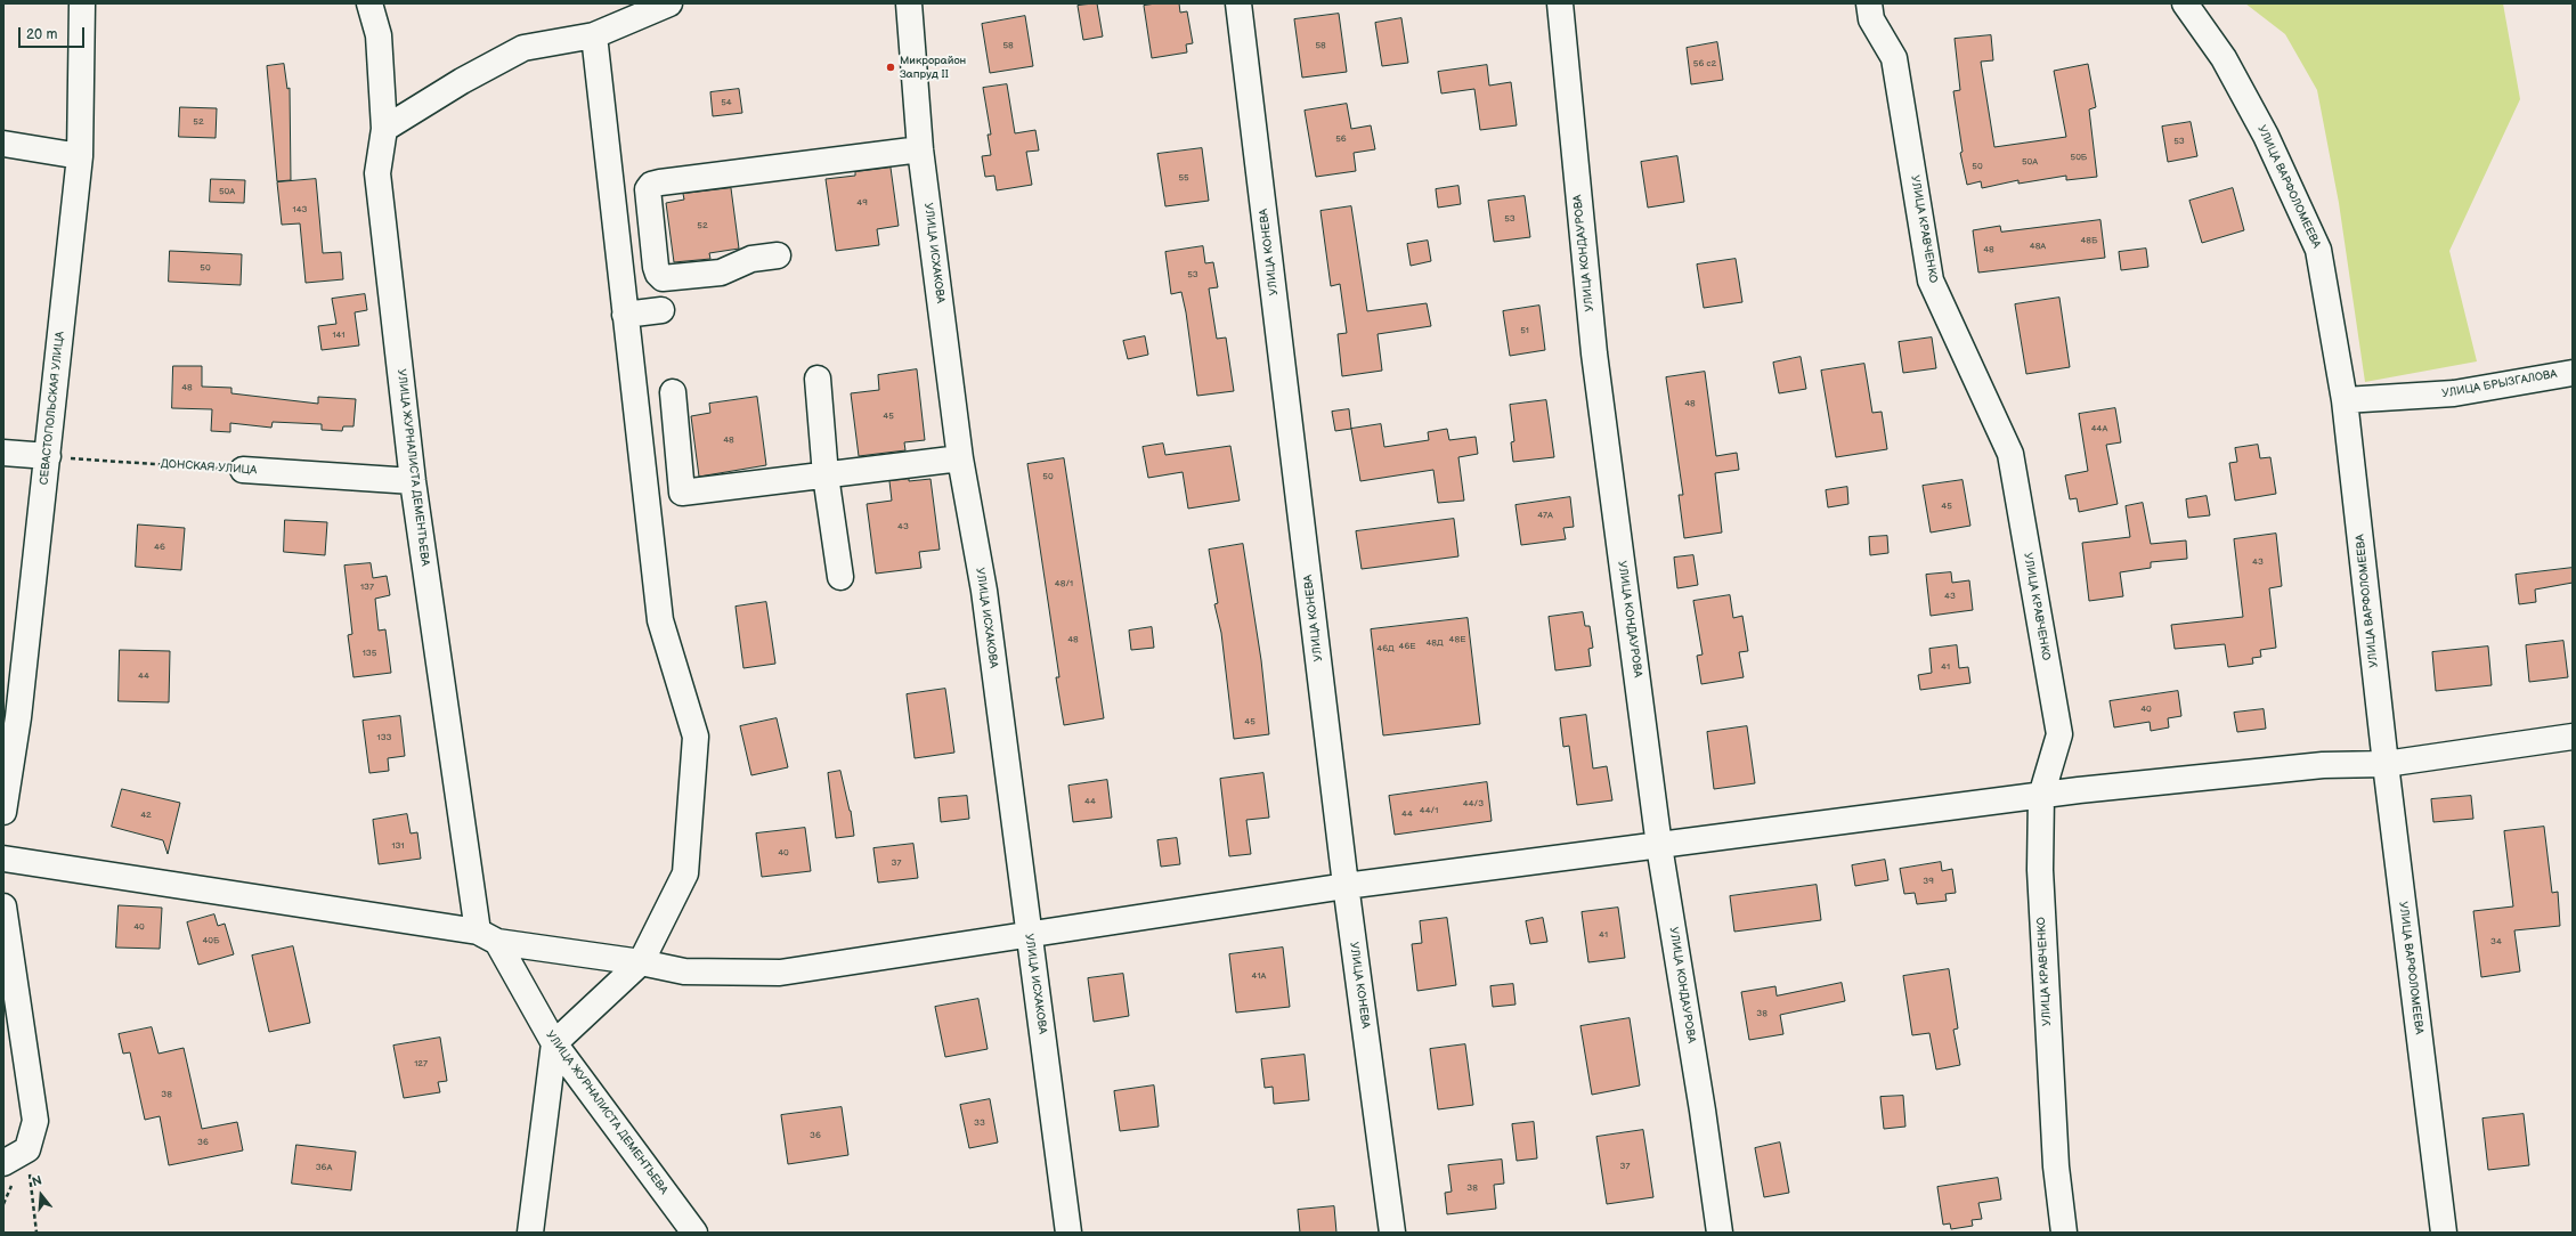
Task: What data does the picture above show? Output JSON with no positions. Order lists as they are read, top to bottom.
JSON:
{
  "streets": {
    "street": [
      "УЛИЦА ВАРФОЛОМЕЕВА",
      "УЛИЦА КРАВЧЕНКО",
      "УЛИЦА КОНЕВА",
      "УЛИЦА ИСХАКОВА",
      "УЛИЦА КОНДАУРОВА",
      "УЛИЦА БРЫЗГАЛОВА",
      "СЕВАСТОПОЛЬСКАЯ УЛИЦА",
      "ДОНСКАЯ УЛИЦА",
      "УЛИЦА ЖУРНАЛИСТА ДЕМЕНТЬЕВА"
    ]
  },
  "crossings": [
    ["УЛИЦА ВАРФОЛОМЕЕВА", "УЛИЦА БРЫЗГАЛОВА"],
    ["СЕВАСТОПОЛЬСКАЯ УЛИЦА", "ДОНСКАЯ УЛИЦА"],
    ["ДОНСКАЯ УЛИЦА", "УЛИЦА ЖУРНАЛИСТА ДЕМЕНТЬЕВА"]
  ],
  "places": ["Микрорайон Запруд II"],
  "house_numbers": [
    "58",
    "58",
    "56 с2",
    "54",
    "52",
    "56",
    "53",
    "50Б",
    "50А",
    "50",
    "55",
    "50А",
    "49",
    "143",
    "53",
    "52",
    "48Б",
    "48А",
    "48",
    "50",
    "53",
    "51",
    "141",
    "48",
    "48",
    "45",
    "44А",
    "48",
    "50",
    "45",
    "47А",
    "43",
    "46",
    "43",
    "48/1",
    "137",
    "43",
    "48",
    "48Е",
    "48Д",
    "46Е",
    "46Д",
    "135",
    "41",
    "44",
    "40",
    "45",
    "133",
    "44",
    "44/3",
    "44/1",
    "44",
    "42",
    "131",
    "40",
    "37",
    "39",
    "40",
    "41",
    "40Б",
    "34",
    "41А",
    "38",
    "127",
    "38",
    "33",
    "36",
    "36",
    "37",
    "36А",
    "38"
  ],
  "scale_bar": "20 m",
  "north": "top"
}
